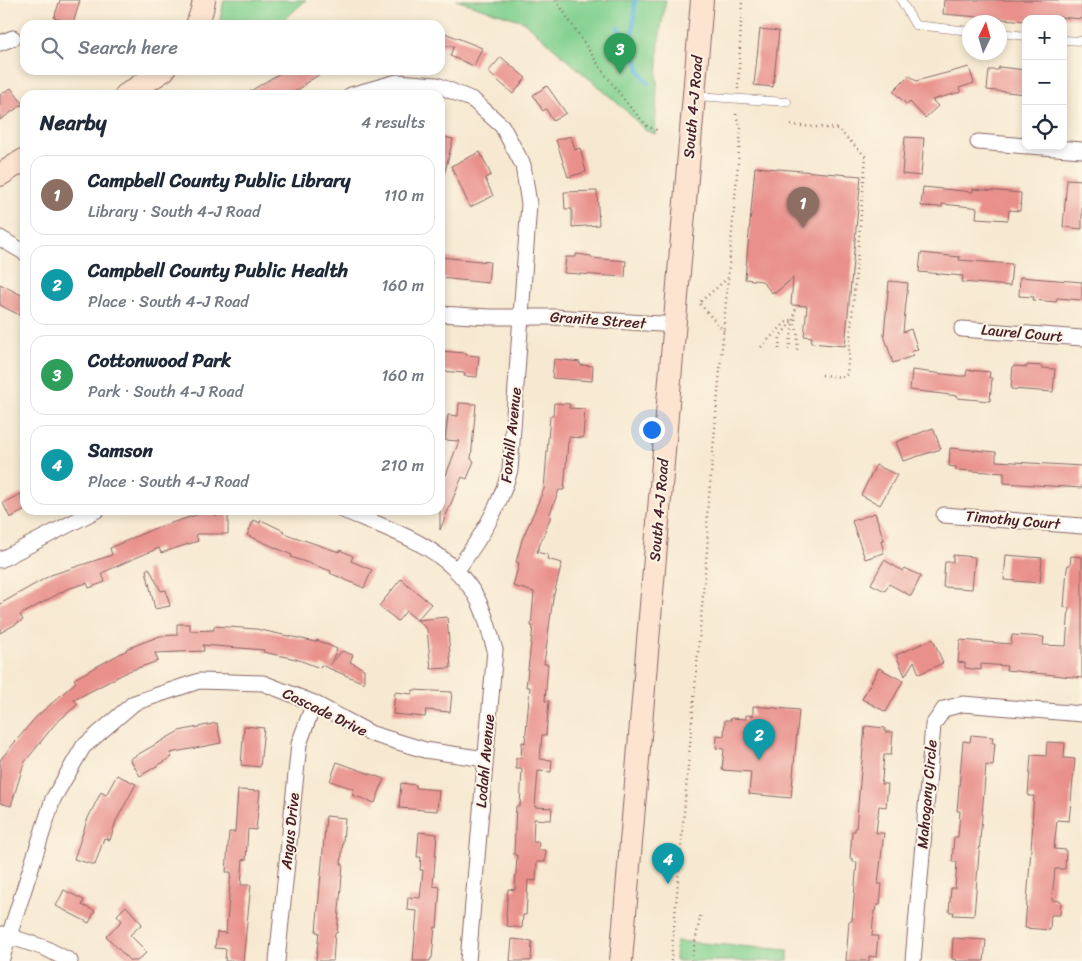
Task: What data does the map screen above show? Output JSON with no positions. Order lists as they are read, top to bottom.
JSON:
{
  "streets": {
    "main road": ["South 4-J Road"],
    "street": [
      "Granite Street",
      "Laurel Court",
      "Foxhill Avenue",
      "Timothy Court",
      "Cascade Drive",
      "Lodahl Avenue",
      "Mahogany Circle",
      "Angus Drive"
    ]
  },
  "crossings": [
    ["South 4-J Road", "Granite Street"],
    ["Granite Street", "Foxhill Avenue"],
    ["Foxhill Avenue", "Lodahl Avenue"],
    ["Cascade Drive", "Lodahl Avenue"],
    ["Cascade Drive", "Angus Drive"]
  ],
  "north": "top",
  "page": {
    "map_buttons": ["+", "−"],
    "search": "Search here",
    "pins": [
      "3",
      "1",
      "2",
      "4"
    ],
    "heading": ["Nearby", "4 results"],
    "list": [
      {
        "mark": "1",
        "name": "Campbell County Public Library",
        "note": "Library · South 4-J Road",
        "value": "110 m"
      },
      {
        "mark": "2",
        "name": "Campbell County Public Health",
        "note": "Place · South 4-J Road",
        "value": "160 m"
      },
      {
        "mark": "3",
        "name": "Cottonwood Park",
        "note": "Park · South 4-J Road",
        "value": "160 m"
      },
      {
        "mark": "4",
        "name": "Samson",
        "note": "Place · South 4-J Road",
        "value": "210 m"
      }
    ]
  }
}
